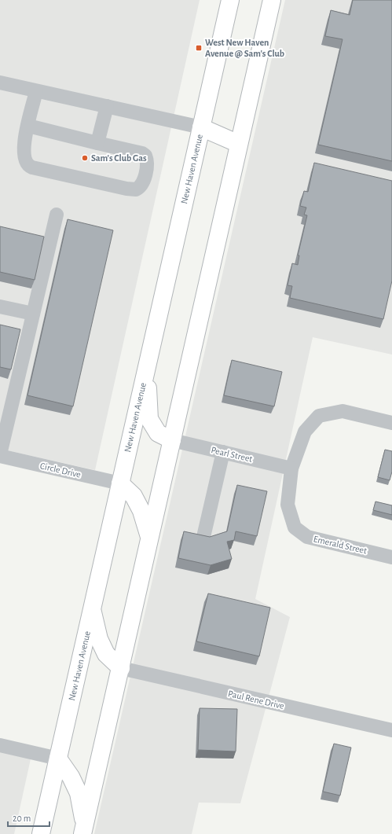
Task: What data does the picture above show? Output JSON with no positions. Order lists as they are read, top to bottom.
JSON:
{
  "streets": {
    "main road": ["New Haven Avenue"],
    "street": [
      "Pearl Street",
      "Circle Drive",
      "Emerald Street",
      "Paul Rene Drive"
    ]
  },
  "crossings": [
    ["New Haven Avenue", "Circle Drive"],
    ["Pearl Street", "Emerald Street"]
  ],
  "places": {
    "transit": ["West New Haven Avenue @ Sam's Club"],
    "other": ["Sam's Club Gas"]
  },
  "scale_bar": "20 m"
}
